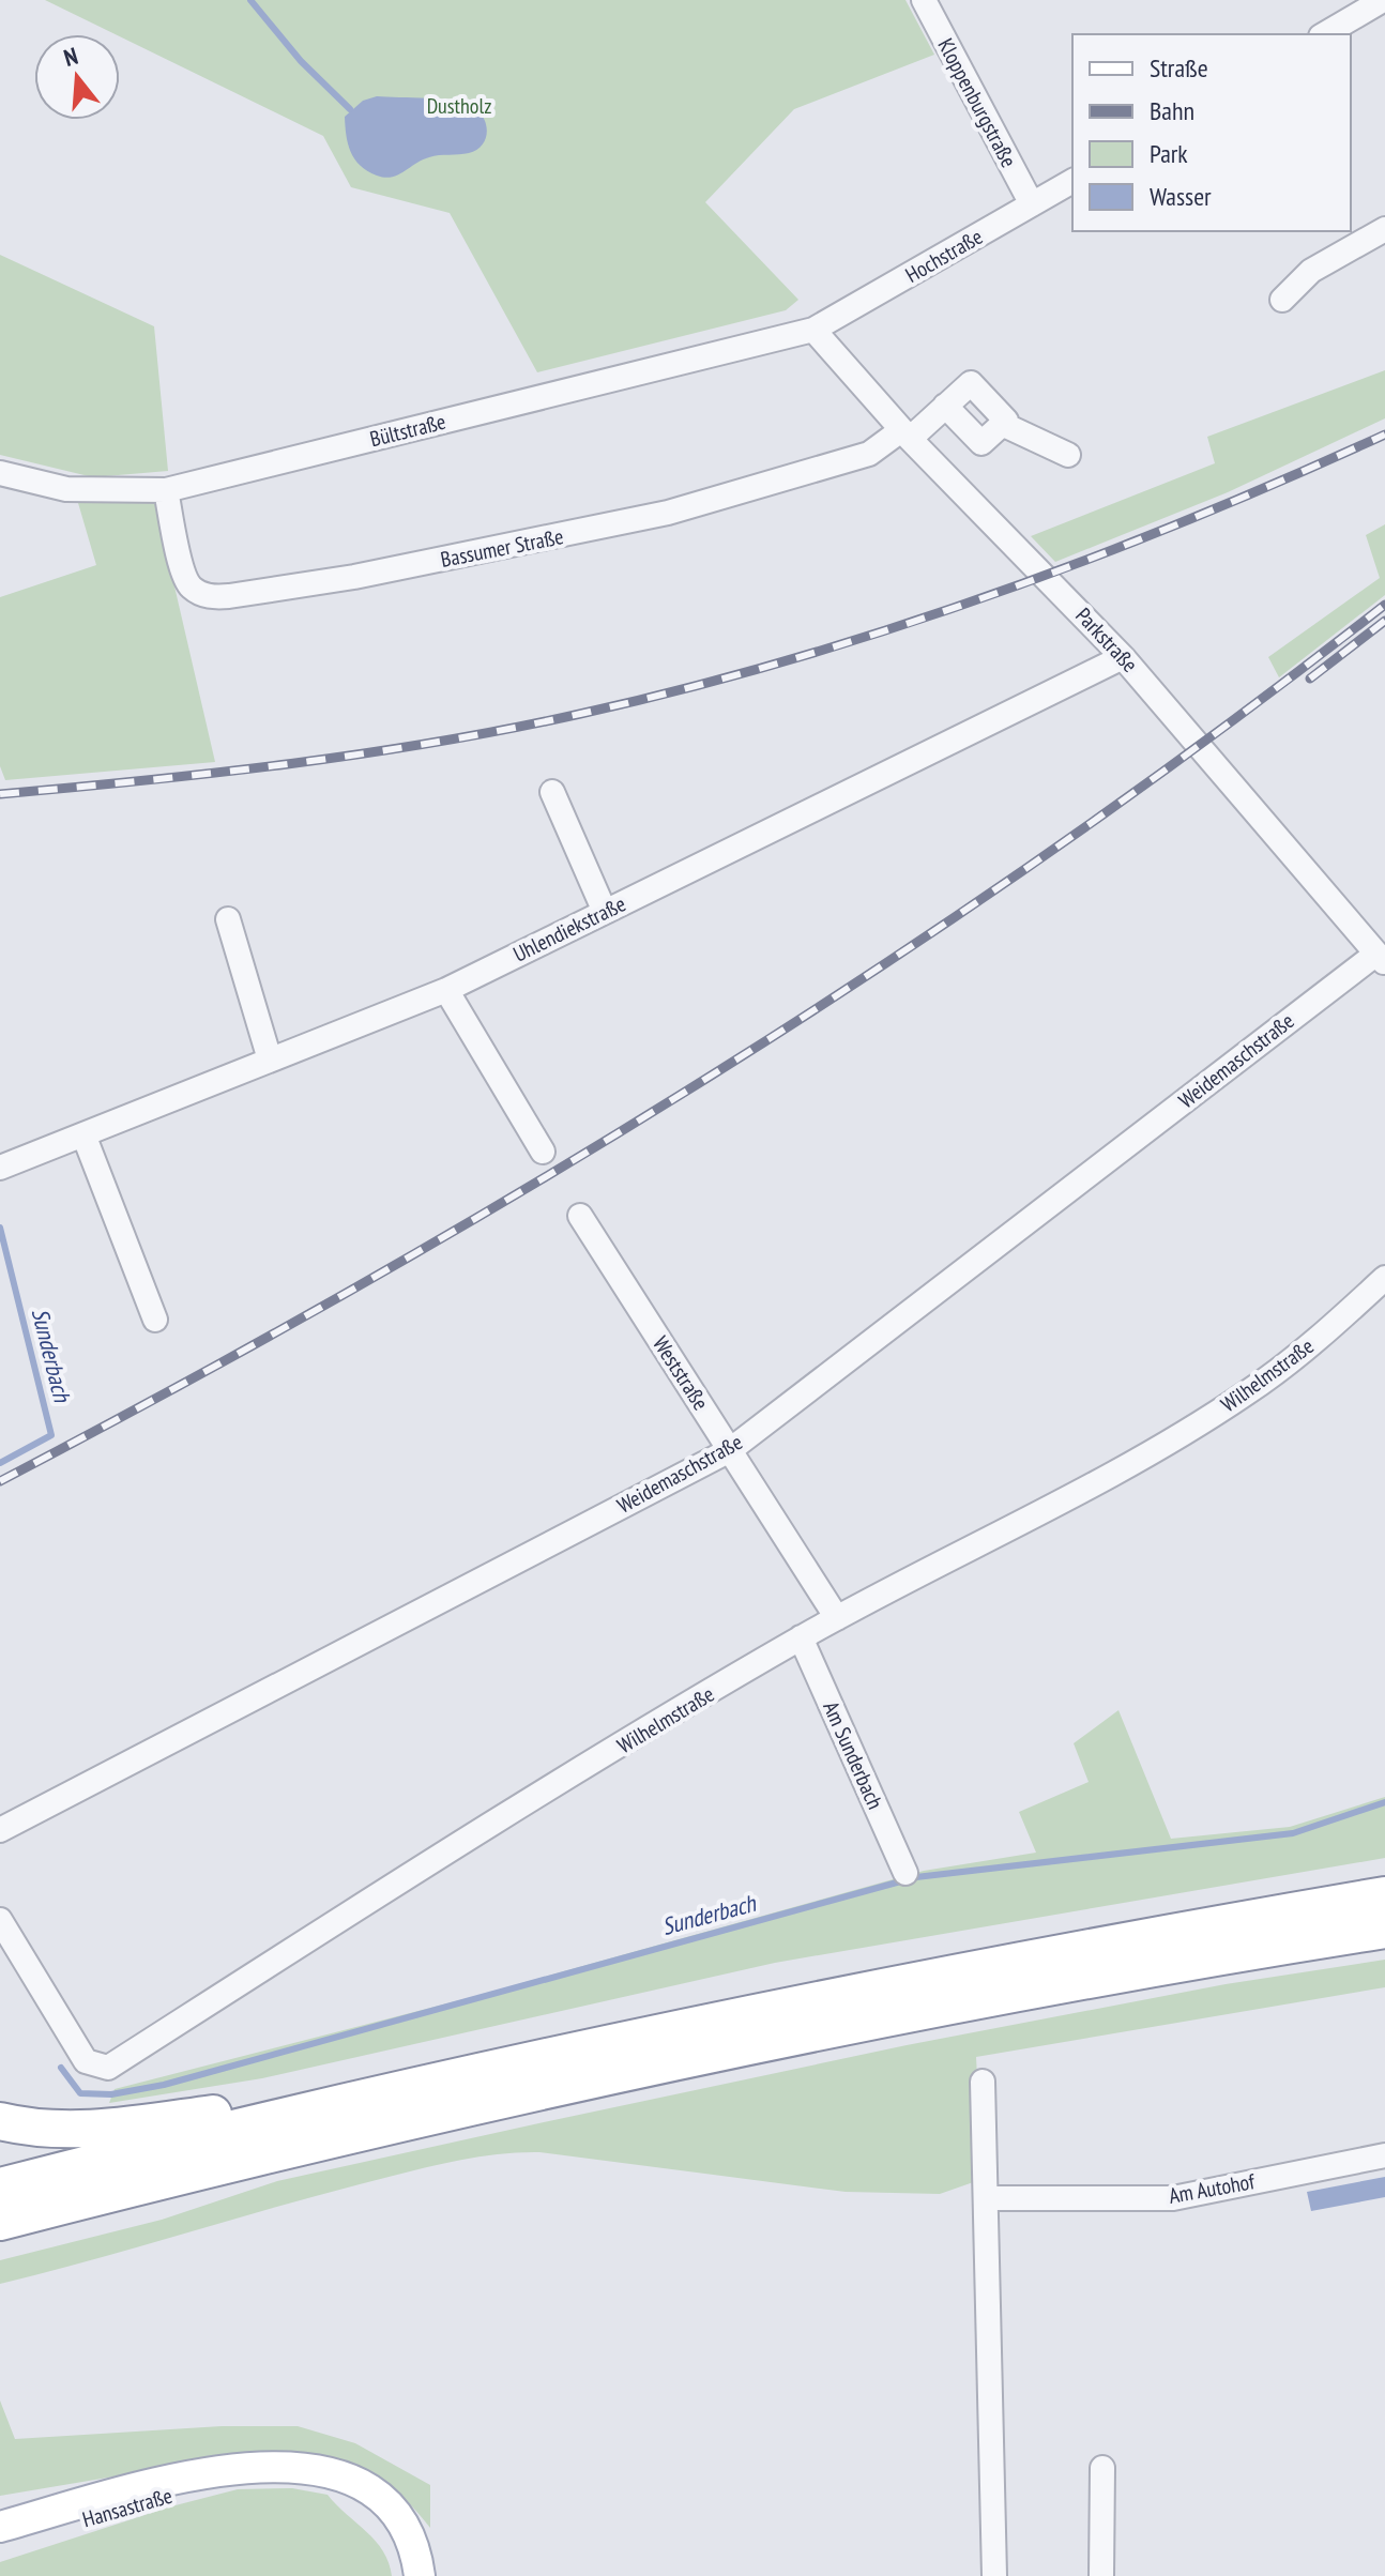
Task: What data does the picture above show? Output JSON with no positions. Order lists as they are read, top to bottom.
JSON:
{
  "streets": {
    "main road": ["Hansastraße"],
    "street": [
      "Kloppenburgstraße",
      "Hochstraße",
      "Bültstraße",
      "Bassumer Straße",
      "Parkstraße",
      "Uhlendiekstraße",
      "Weidemaschstraße",
      "Weststraße",
      "Wilhelmstraße",
      "Am Sunderbach",
      "Am Autohof"
    ]
  },
  "crossings": [
    ["Kloppenburgstraße", "Hochstraße"],
    ["Hochstraße", "Bültstraße"],
    ["Hochstraße", "Parkstraße"],
    ["Bültstraße", "Bassumer Straße"],
    ["Bültstraße", "Parkstraße"],
    ["Bassumer Straße", "Parkstraße"],
    ["Parkstraße", "Uhlendiekstraße"],
    ["Parkstraße", "Weidemaschstraße"],
    ["Weidemaschstraße", "Weststraße"],
    ["Weststraße", "Wilhelmstraße"],
    ["Wilhelmstraße", "Am Sunderbach"]
  ],
  "water": ["Sunderbach"],
  "parks": ["Dustholz"],
  "legend": [
    "Straße",
    "Bahn",
    "Park",
    "Wasser"
  ],
  "north": "top"
}
